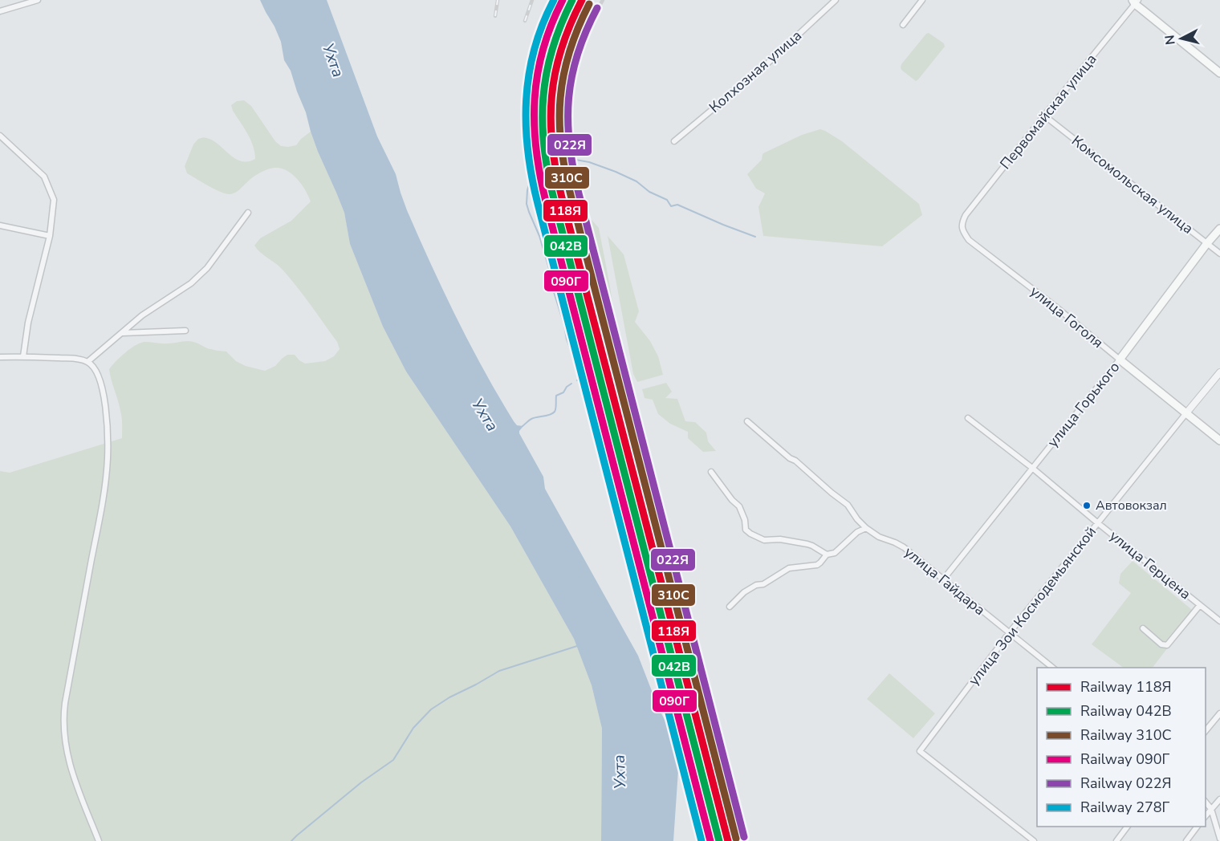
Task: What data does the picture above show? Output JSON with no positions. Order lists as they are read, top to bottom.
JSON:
{
  "streets": {
    "main road": ["улица Гоголя", "улица Горького"],
    "street": [
      "Колхозная улица",
      "Первомайская улица",
      "Комсомольская улица",
      "улица Герцена",
      "улица Гайдара",
      "улица Зои Космодемьянской"
    ]
  },
  "crossings": [
    ["Первомайская улица", "Комсомольская улица"],
    ["Первомайская улица", "улица Гоголя"],
    ["Комсомольская улица", "улица Горького"],
    ["улица Гоголя", "улица Горького"],
    ["улица Гоголя", "улица Зои Космодемьянской"],
    ["улица Горького", "улица Герцена"],
    ["улица Горького", "улица Гайдара"],
    ["улица Герцена", "улица Зои Космодемьянской"],
    ["улица Гайдара", "улица Зои Космодемьянской"]
  ],
  "water": ["Ухта"],
  "places": ["Автовокзал"],
  "lines": [
    "rail line 118Я",
    "rail line 042В",
    "rail line 090Г",
    "rail line 278Г",
    "rail line 310С",
    "rail line 022Я"
  ],
  "legend": [
    "Railway 118Я",
    "Railway 042В",
    "Railway 310С",
    "Railway 090Г",
    "Railway 022Я",
    "Railway 278Г"
  ],
  "north": "left"
}
